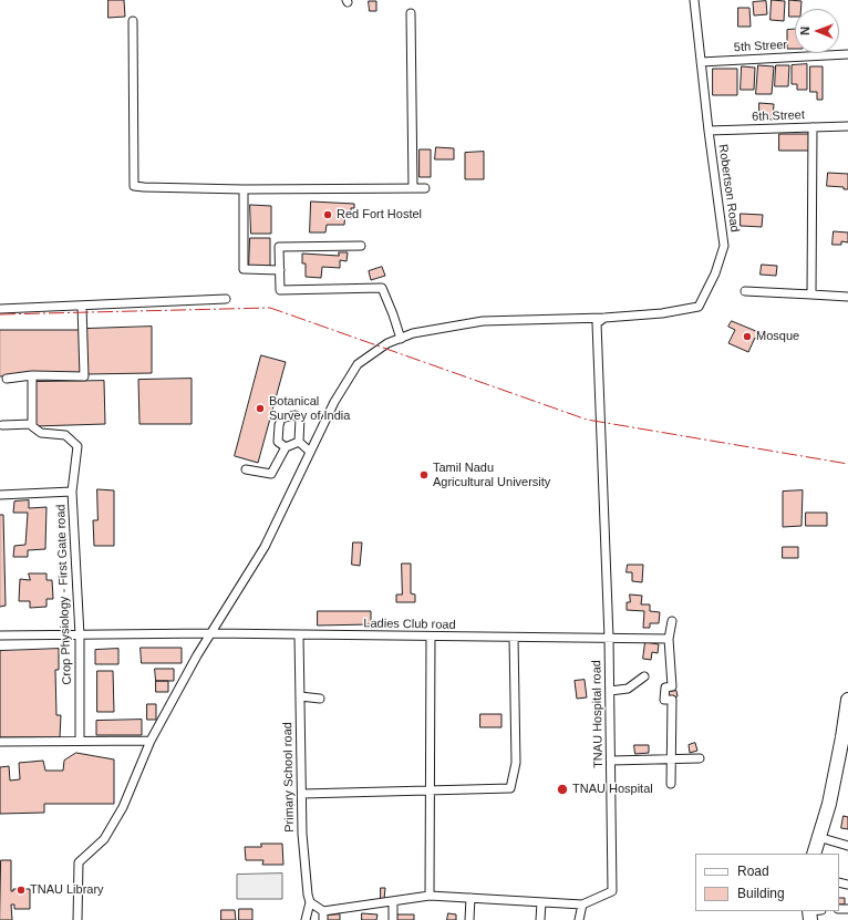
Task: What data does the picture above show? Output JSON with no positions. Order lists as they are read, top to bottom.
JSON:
{
  "streets": {
    "street": [
      "5th Streer",
      "6th Street",
      "Robertson Road",
      "Crop Physiology - First Gate road",
      "Ladies Club road",
      "TNAU Hospital road",
      "Primary School road"
    ]
  },
  "crossings": [
    ["5th Streer", "Robertson Road"],
    ["6th Street", "Robertson Road"],
    ["Robertson Road", "TNAU Hospital road"],
    ["Crop Physiology - First Gate road", "Ladies Club road"],
    ["Ladies Club road", "TNAU Hospital road"],
    ["Ladies Club road", "Primary School road"]
  ],
  "places": [
    "Red Fort Hostel",
    "Mosque",
    "Botanical Survey of India",
    "Tamil Nadu Agricultural University",
    "TNAU Hospital",
    "TNAU Library"
  ],
  "legend": ["Road", "Building"],
  "north": "left"
}
